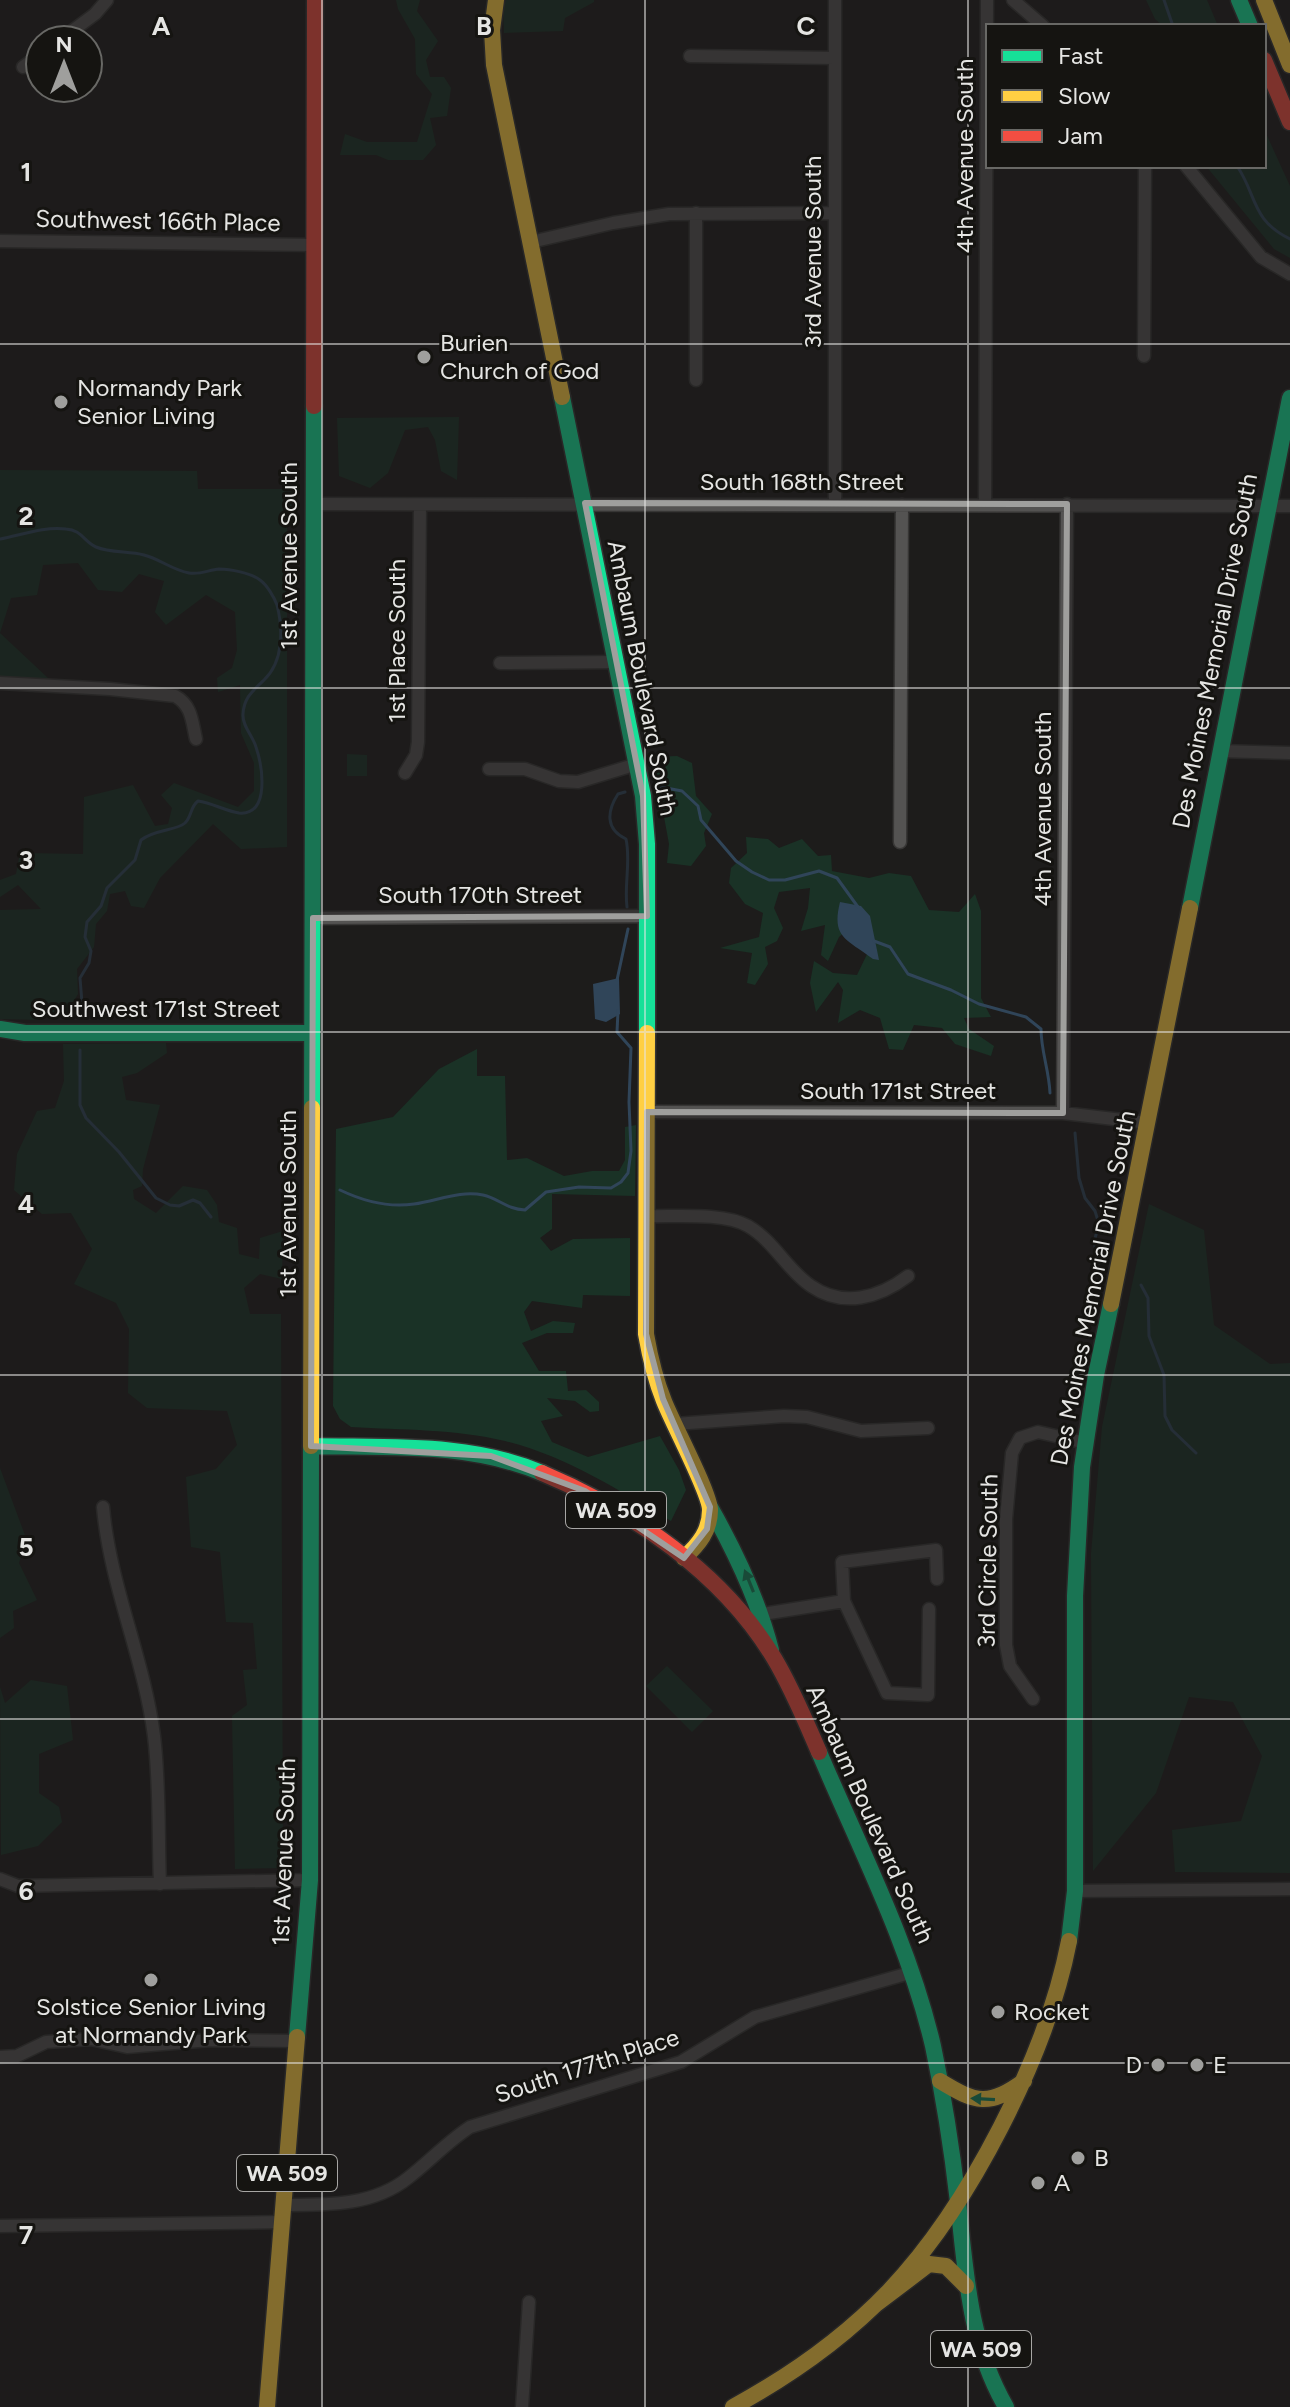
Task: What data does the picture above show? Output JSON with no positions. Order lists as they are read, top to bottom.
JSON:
{
  "streets": {
    "main road": [
      "1st Avenue South",
      "Des Moines Memorial Drive South",
      "Ambaum Boulevard South",
      "Southwest 171st Street",
      "WA 509"
    ],
    "street": [
      "4th Avenue South",
      "Southwest 166th Place",
      "3rd Avenue South",
      "South 168th Street",
      "1st Place South",
      "South 170th Street",
      "South 171st Street",
      "3rd Circle South",
      "South 177th Place"
    ]
  },
  "crossings": [
    ["4th Avenue South", "South 168th Street"],
    ["4th Avenue South", "South 171st Street"],
    ["Southwest 166th Place", "1st Avenue South"],
    ["3rd Avenue South", "South 168th Street"],
    ["South 168th Street", "1st Avenue South"],
    ["South 168th Street", "1st Place South"],
    ["South 168th Street", "Des Moines Memorial Drive South"],
    ["South 168th Street", "Ambaum Boulevard South"],
    ["1st Avenue South", "South 170th Street"],
    ["1st Avenue South", "Southwest 171st Street"],
    ["1st Avenue South", "WA 509"],
    ["1st Avenue South", "South 177th Place"],
    ["Des Moines Memorial Drive South", "Ambaum Boulevard South"],
    ["Des Moines Memorial Drive South", "South 171st Street"],
    ["Des Moines Memorial Drive South", "WA 509"],
    ["Des Moines Memorial Drive South", "3rd Circle South"],
    ["Ambaum Boulevard South", "South 170th Street"],
    ["Ambaum Boulevard South", "South 171st Street"],
    ["Ambaum Boulevard South", "WA 509"],
    ["Ambaum Boulevard South", "South 177th Place"]
  ],
  "places": [
    "Burien Church of God",
    "Normandy Park Senior Living",
    "Solstice Senior Living at Normandy Park",
    "Rocket",
    "D",
    "E",
    "B",
    "A"
  ],
  "legend": ["Fast", "Slow", "Jam"],
  "north": "top",
  "grid": {
    "columns": ["A", "B", "C"],
    "rows": [
      "1",
      "2",
      "3",
      "4",
      "5",
      "6",
      "7"
    ]
  }
}
